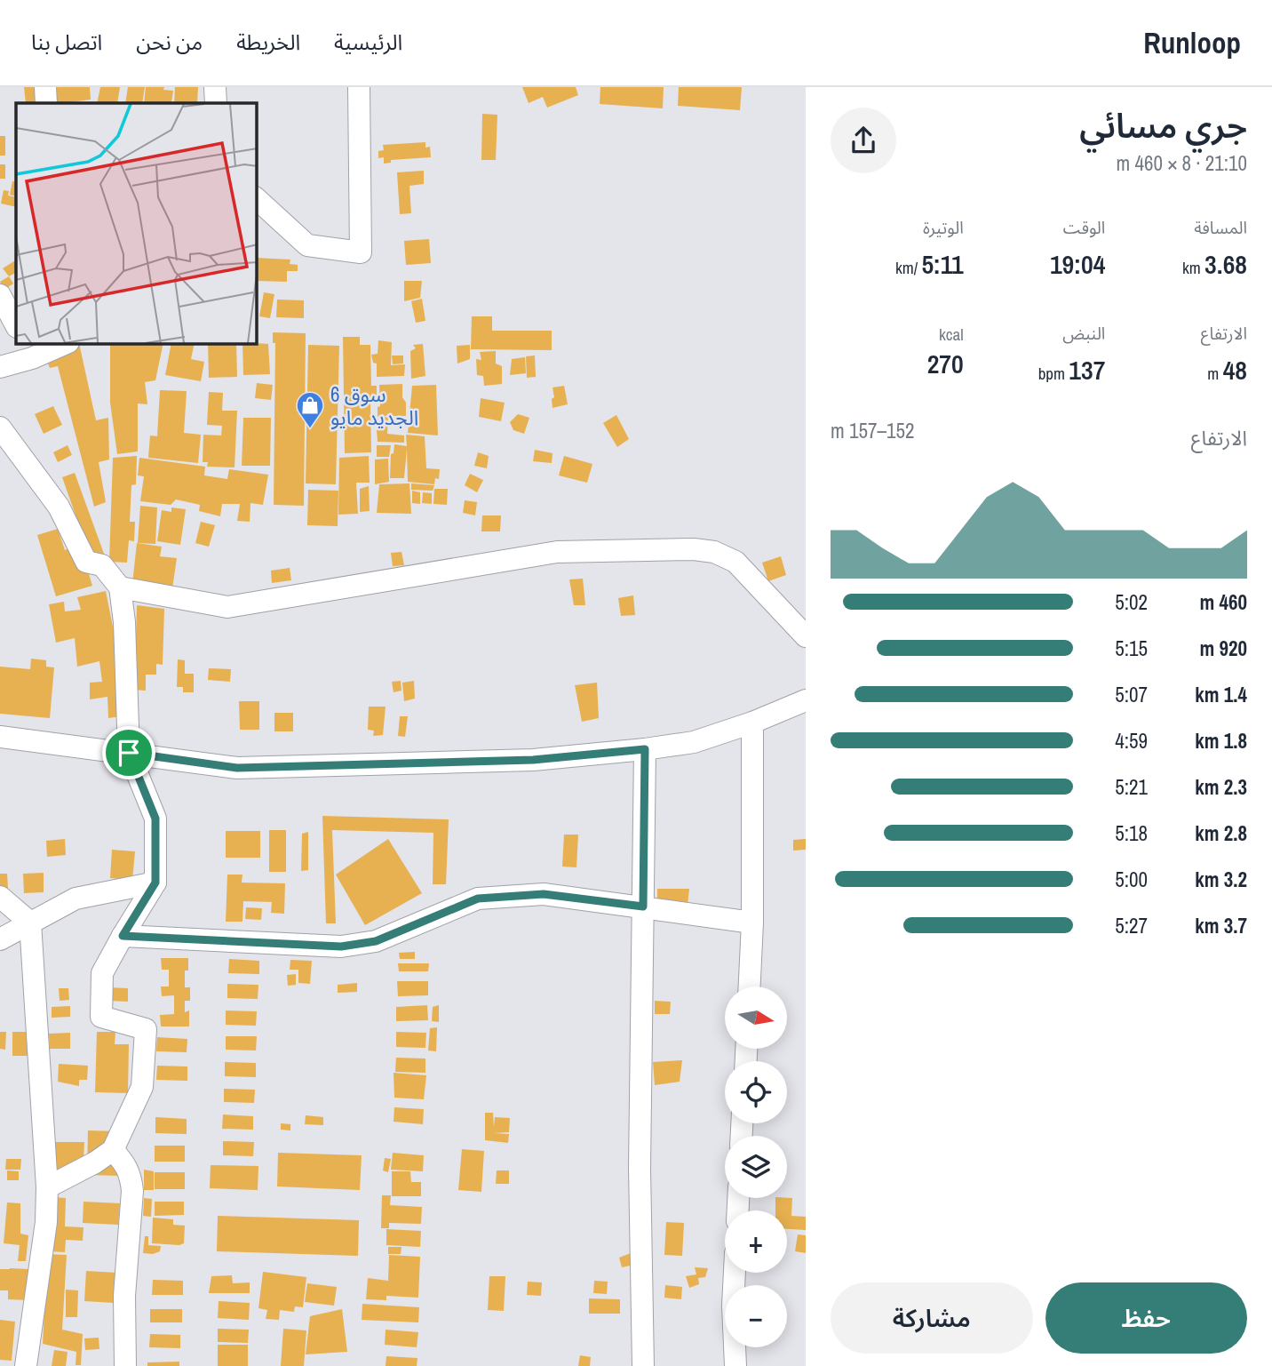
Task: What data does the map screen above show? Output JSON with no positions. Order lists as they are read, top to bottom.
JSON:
{
  "places": {
    "shop": ["سوق 6 الجديد مايو"]
  },
  "north": "right",
  "page": {
    "header": "Runloop",
    "nav": [
      "الرئيسية",
      "الخريطة",
      "من نحن",
      "اتصل بنا"
    ],
    "heading": ["جري مسائي", "21:10 · 8 × 460 m"],
    "stats": [
      ["المسافة", "3.68 km"],
      ["الوقت", "19:04"],
      ["الوتيرة", "5:11 /km"],
      ["الارتفاع", "48 m"],
      ["النبض", "137 bpm"],
      ["kcal", "270"]
    ],
    "chart": ["الارتفاع", "152–157 m"],
    "list": [
      {
        "name": "460 m",
        "note": "5:02"
      },
      {
        "name": "920 m",
        "note": "5:15"
      },
      {
        "name": "1.4 km",
        "note": "5:07"
      },
      {
        "name": "1.8 km",
        "note": "4:59"
      },
      {
        "name": "2.3 km",
        "note": "5:21"
      },
      {
        "name": "2.8 km",
        "note": "5:18"
      },
      {
        "name": "3.2 km",
        "note": "5:00"
      },
      {
        "name": "3.7 km",
        "note": "5:27"
      }
    ],
    "map_buttons": ["+", "−"],
    "buttons": ["حفظ", "مشاركة"]
  }
}
